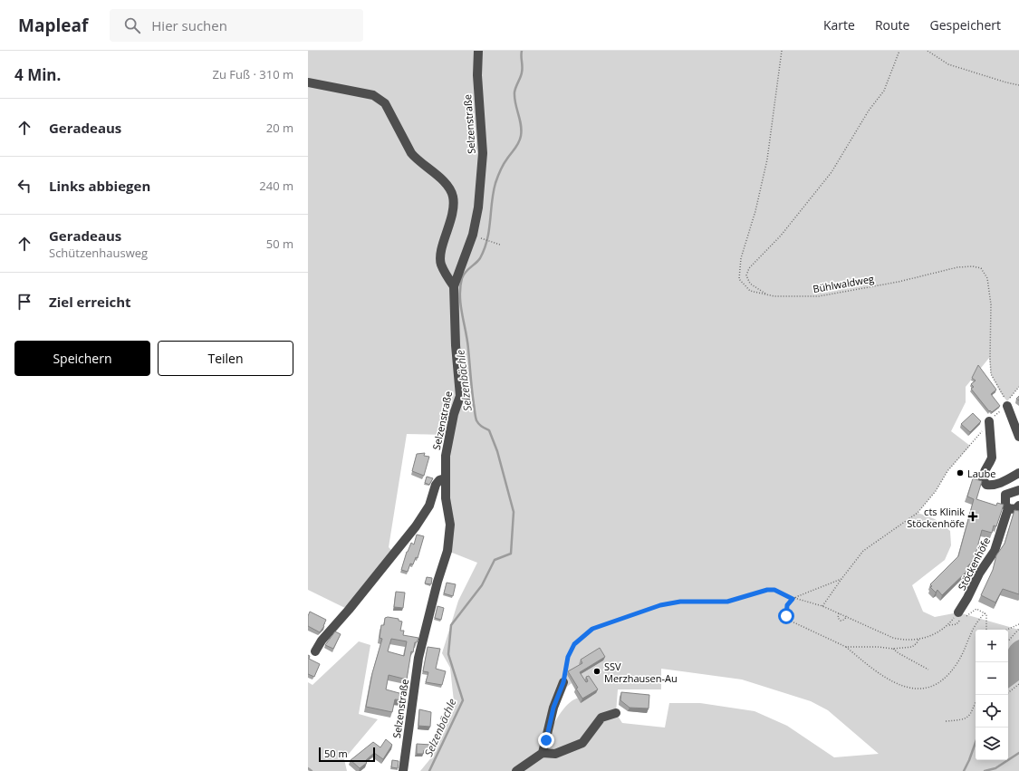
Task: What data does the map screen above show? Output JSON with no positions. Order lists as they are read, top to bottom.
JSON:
{
  "streets": {
    "street": ["Selzenstraße", "Stöckenhöfe"],
    "path": ["Bühlwaldweg"]
  },
  "water": ["Selzenbächle"],
  "places": {
    "other": ["Laube", "SSV Merzhausen-Au"],
    "health": ["cts Klinik Stöckenhöfe"]
  },
  "scale_bar": "50 m",
  "page": {
    "header": "Mapleaf",
    "search": "Hier suchen",
    "nav": ["Karte", "Route", "Gespeichert"],
    "heading": ["4 Min.", "Zu Fuß · 310 m"],
    "list": [
      ["Geradeaus", "20 m"],
      ["Links abbiegen", "240 m"],
      ["Geradeaus", "Schützenhausweg", "50 m"],
      "Ziel erreicht"
    ],
    "buttons": ["Speichern", "Teilen"],
    "map_buttons": ["+", "−"],
    "scale": "50 m"
  }
}
